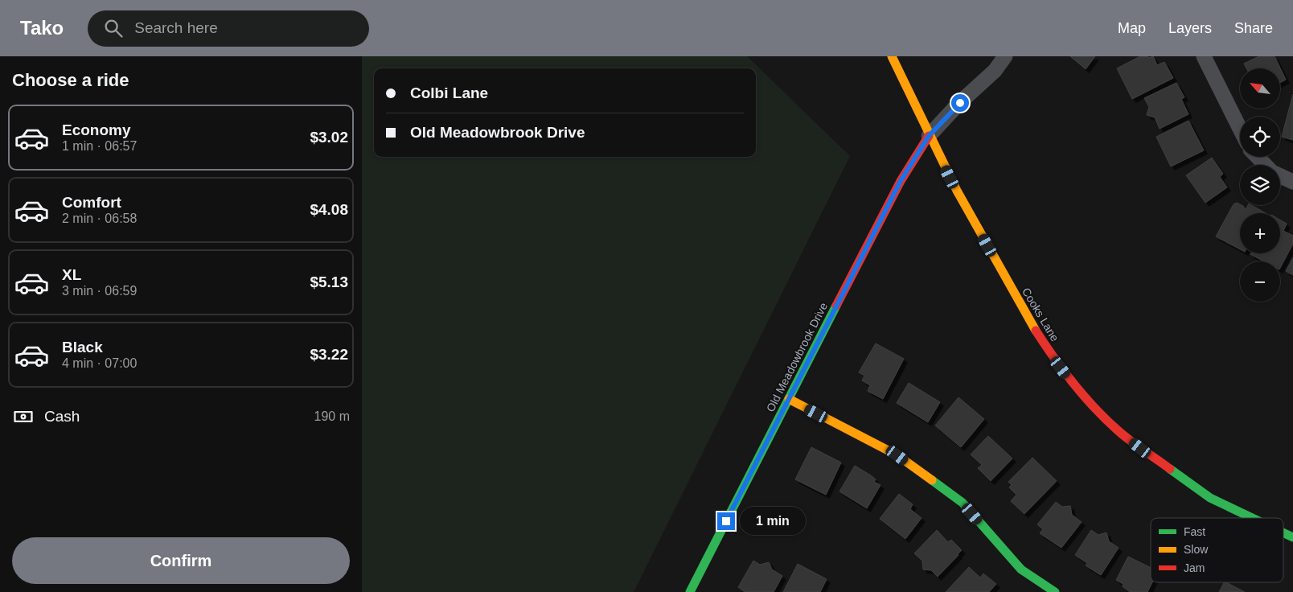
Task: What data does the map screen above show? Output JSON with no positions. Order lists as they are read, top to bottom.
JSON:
{
  "streets": {
    "main road": ["Cooks Lane", "Old Meadowbrook Drive"]
  },
  "crossings": [
    ["Cooks Lane", "Old Meadowbrook Drive"]
  ],
  "legend": ["Fast", "Slow", "Jam"],
  "north": "top left",
  "page": {
    "header": "Tako",
    "search": "Search here",
    "nav": ["Map", "Layers", "Share"],
    "heading": "Choose a ride",
    "map_buttons": ["+", "−"],
    "banner": ["Colbi Lane", "Old Meadowbrook Drive"],
    "list": [
      {
        "name": "Economy",
        "note": "1 min · 06:57",
        "value": "$3.02"
      },
      {
        "name": "Comfort",
        "note": "2 min · 06:58",
        "value": "$4.08"
      },
      {
        "name": "XL",
        "note": "3 min · 06:59",
        "value": "$5.13"
      },
      {
        "name": "Black",
        "note": "4 min · 07:00",
        "value": "$3.22"
      }
    ],
    "pay": ["Cash", "190 m"],
    "bubble": "1 min",
    "buttons": "Confirm"
  }
}
